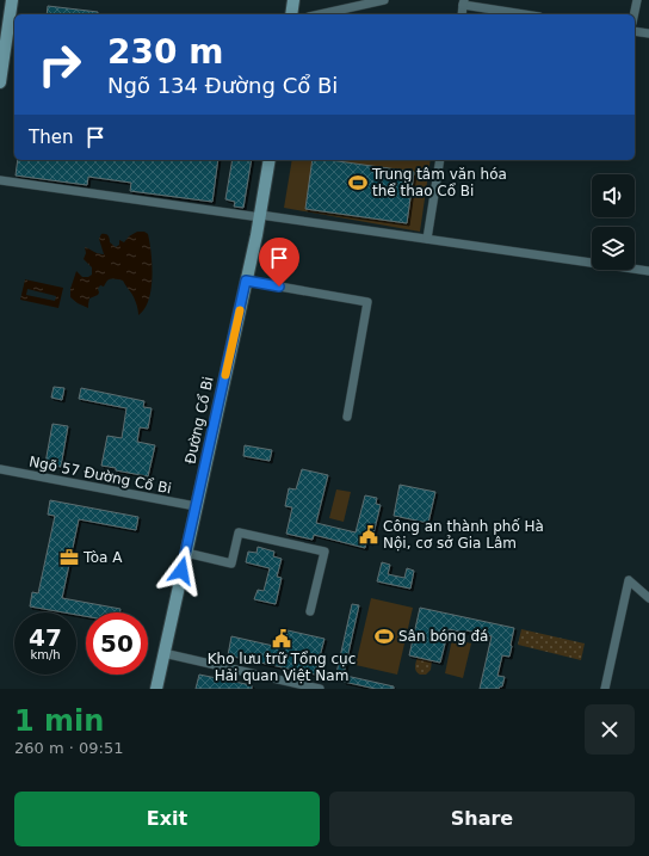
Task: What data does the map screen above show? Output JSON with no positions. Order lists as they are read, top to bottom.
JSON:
{
  "streets": {
    "main road": ["Đường Cổ Bi"],
    "street": ["Ngõ 57 Đường Cổ Bi"]
  },
  "crossings": [
    ["Đường Cổ Bi", "Ngõ 57 Đường Cổ Bi"]
  ],
  "places": {
    "sports": ["Trung tâm văn hóa thể thao Cổ Bi", "Sân bóng đá"],
    "public building": ["Công an thành phố Hà Nội, cơ sở Gia Lâm", "Kho lưu trữ Tổng cục Hải quan Việt Nam"],
    "office": ["Tòa A"]
  },
  "page": {
    "turn": ["230 m", "Ngõ 134 Đường Cổ Bi"],
    "then": "Then",
    "speed": "47 km/h",
    "limit": "50",
    "heading": ["1 min", "260 m · 09:51"],
    "buttons": ["Exit", "Share"]
  }
}
